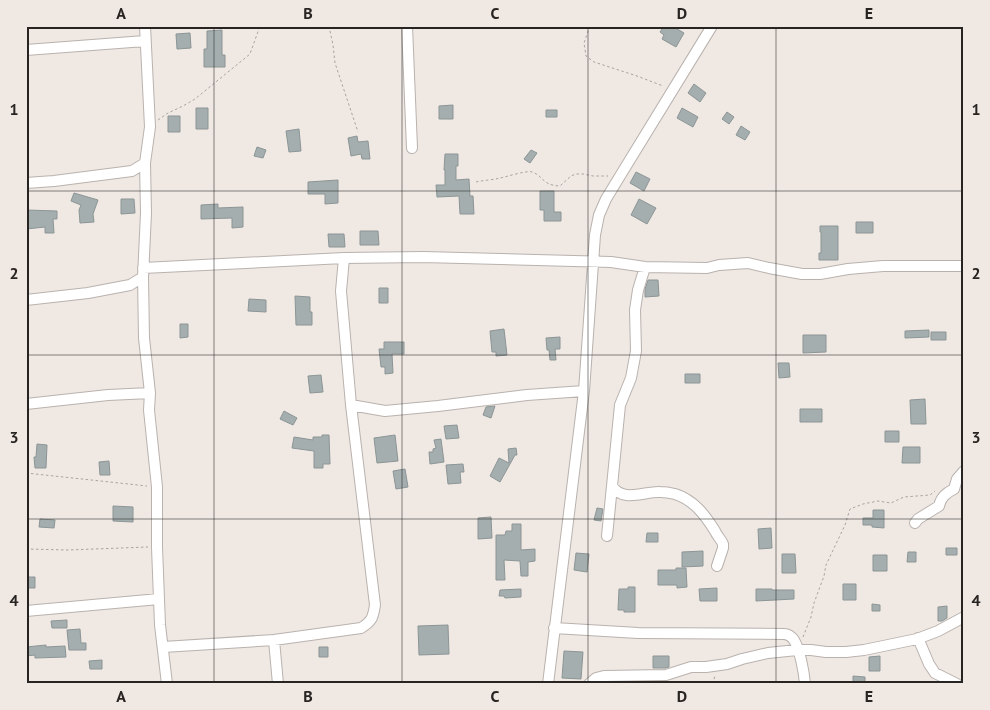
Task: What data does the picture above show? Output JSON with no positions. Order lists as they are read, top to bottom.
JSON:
{
  "grid": {
    "columns": [
      "A",
      "B",
      "C",
      "D",
      "E"
    ],
    "rows": [
      "1",
      "2",
      "3",
      "4"
    ]
  }
}
